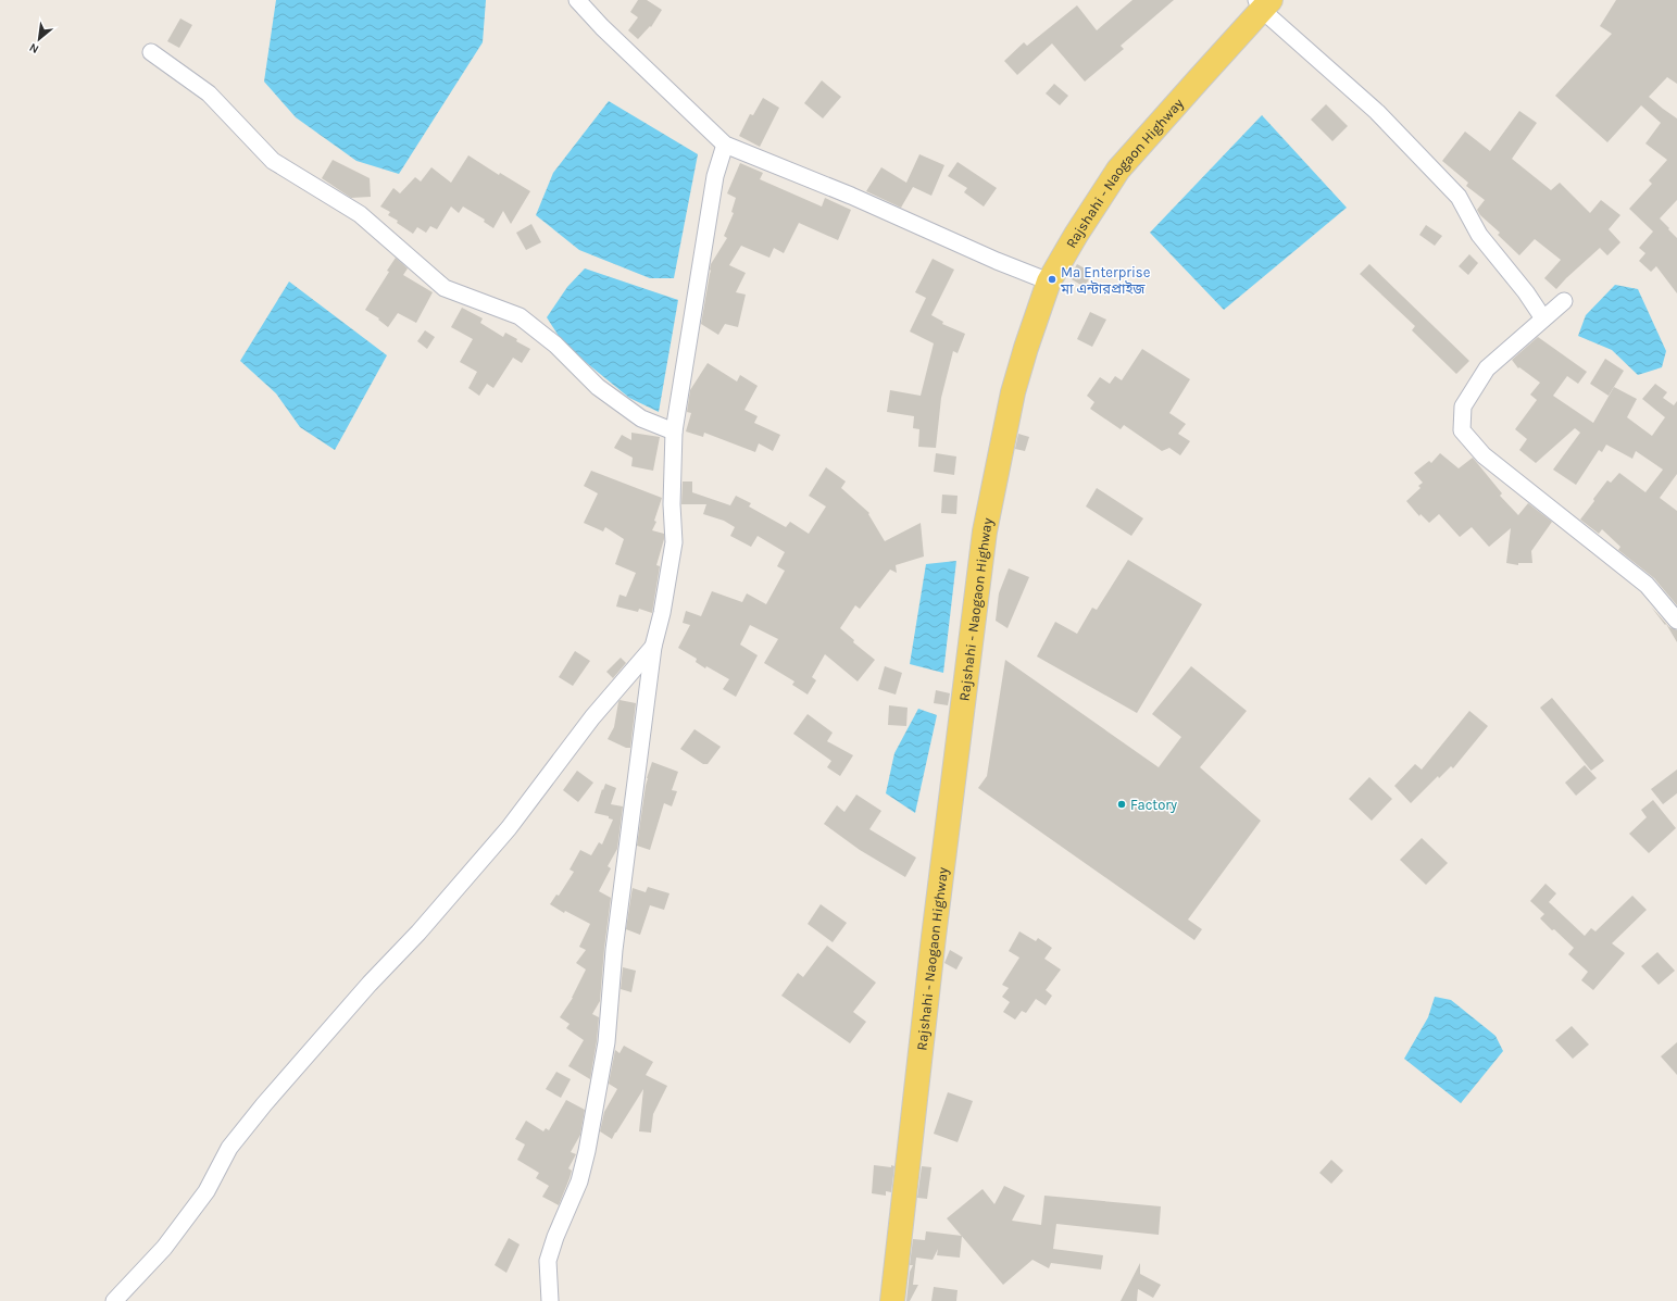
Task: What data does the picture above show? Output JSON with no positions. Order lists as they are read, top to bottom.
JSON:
{
  "streets": {
    "main road": ["Rajshahi - Naogaon Highway"]
  },
  "places": ["Ma Enterprise মা এন্টারপ্রাইজ", "Factory"],
  "north": "bottom left"
}
